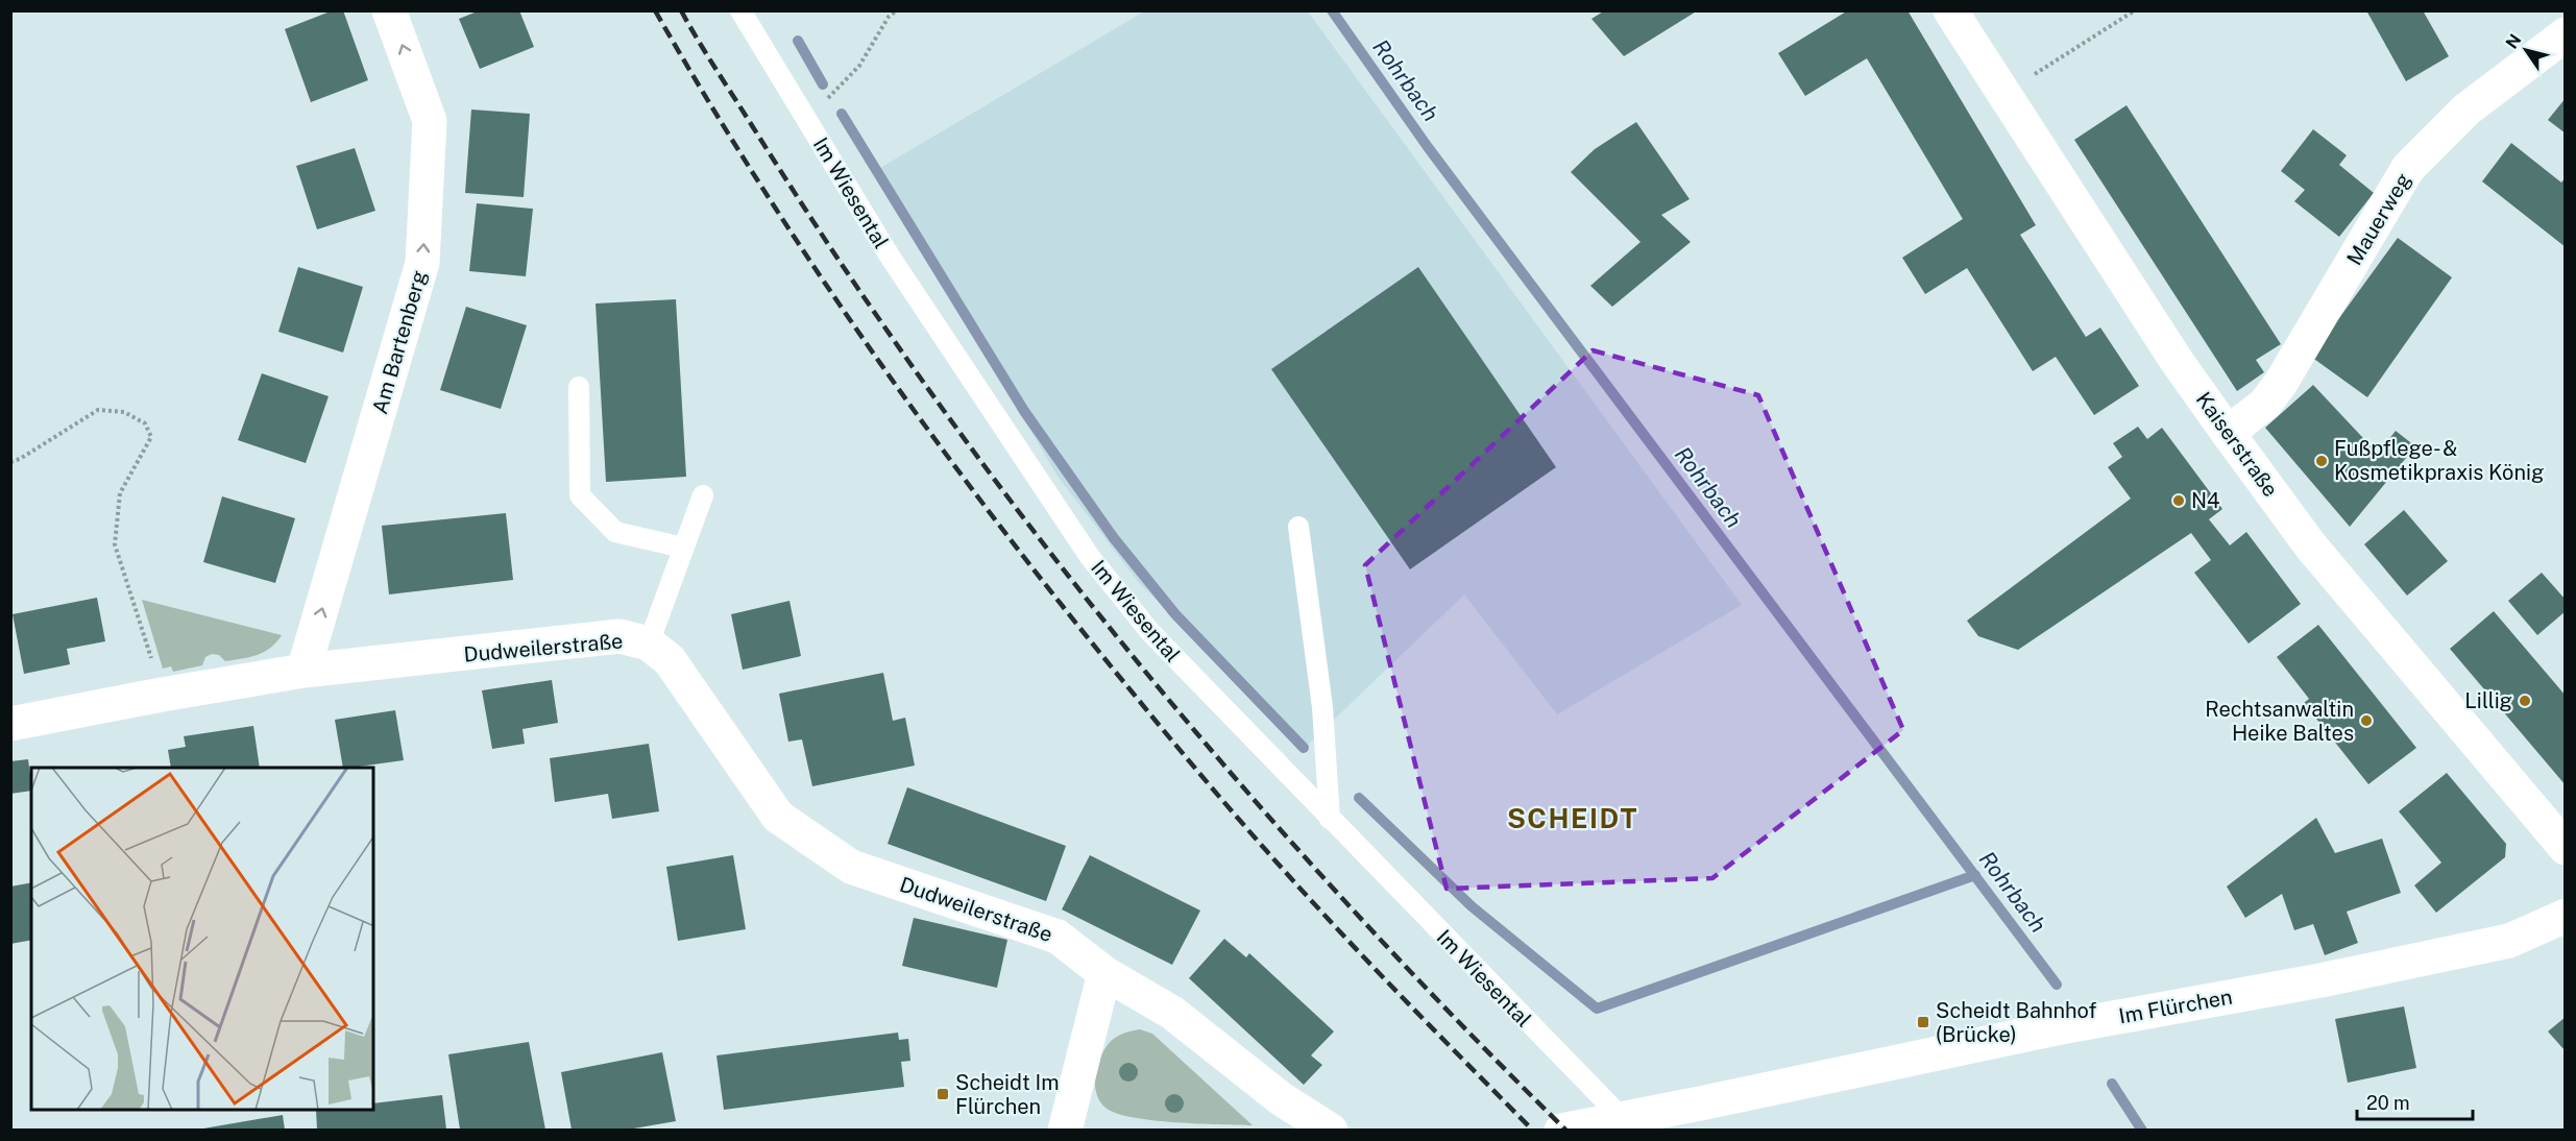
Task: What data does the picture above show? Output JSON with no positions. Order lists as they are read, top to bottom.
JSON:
{
  "streets": {
    "street": [
      "Mauerweg",
      "Am Bartenberg",
      "Kaiserstraße",
      "Dudweilerstraße",
      "Im Flürchen"
    ],
    "lane": ["Im Wiesental"]
  },
  "crossings": [
    ["Mauerweg", "Kaiserstraße"],
    ["Am Bartenberg", "Dudweilerstraße"]
  ],
  "one_way": ["Am Bartenberg"],
  "districts": ["SCHEIDT"],
  "water": ["Rohrbach"],
  "places": {
    "other": [
      "Fußpflege- & Kosmetikpraxis König",
      "N4",
      "Lillig",
      "Rechtsanwaltin Heike Baltes"
    ],
    "transit": ["Scheidt Bahnhof (Brücke)", "Scheidt Im Flürchen"]
  },
  "scale_bar": "20 m",
  "north": "top left"
}
